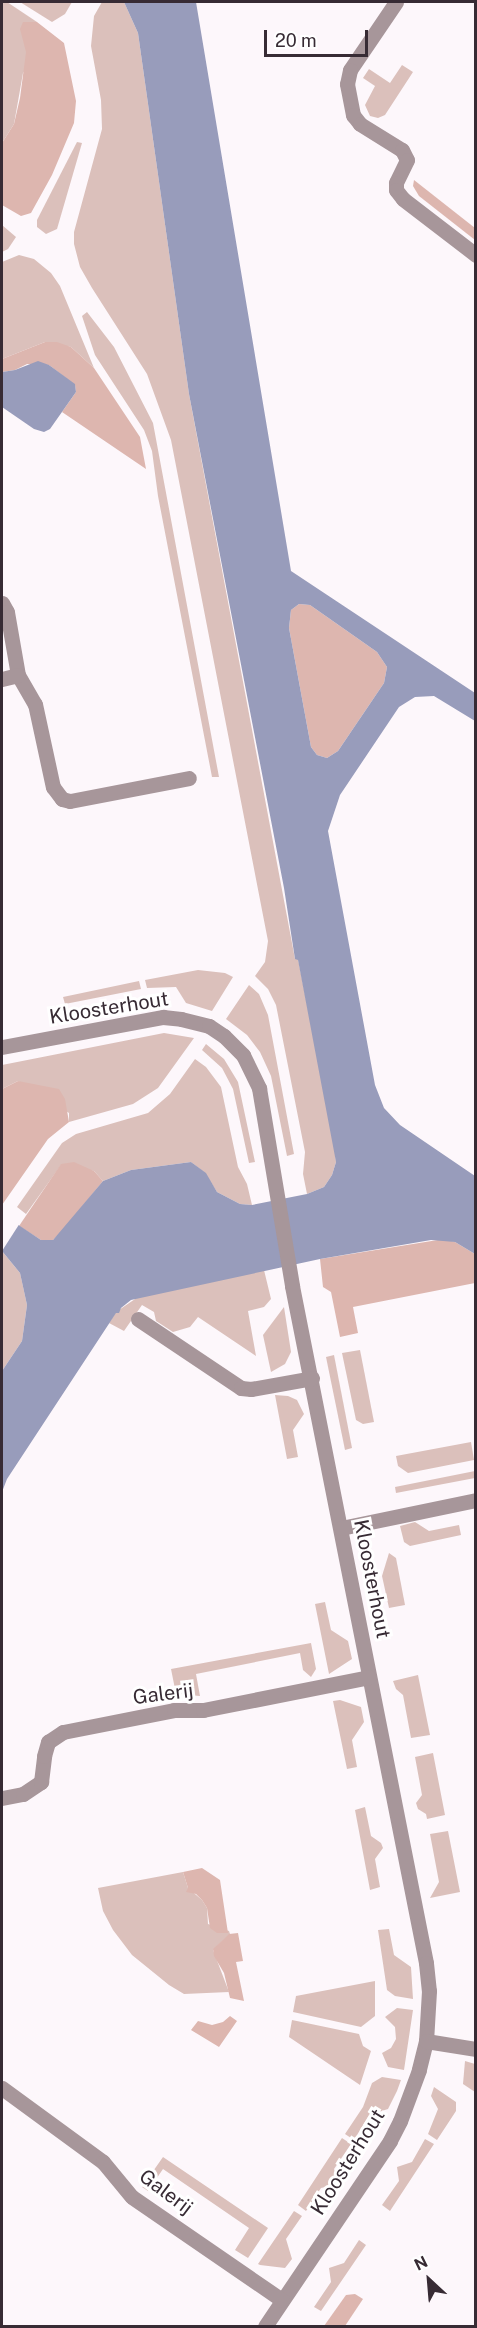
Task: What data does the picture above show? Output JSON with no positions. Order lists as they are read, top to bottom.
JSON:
{
  "streets": {
    "street": ["Kloosterhout", "Galerij"]
  },
  "crossings": [
    ["Kloosterhout", "Galerij"]
  ],
  "scale_bar": "20 m",
  "north": "top left"
}
